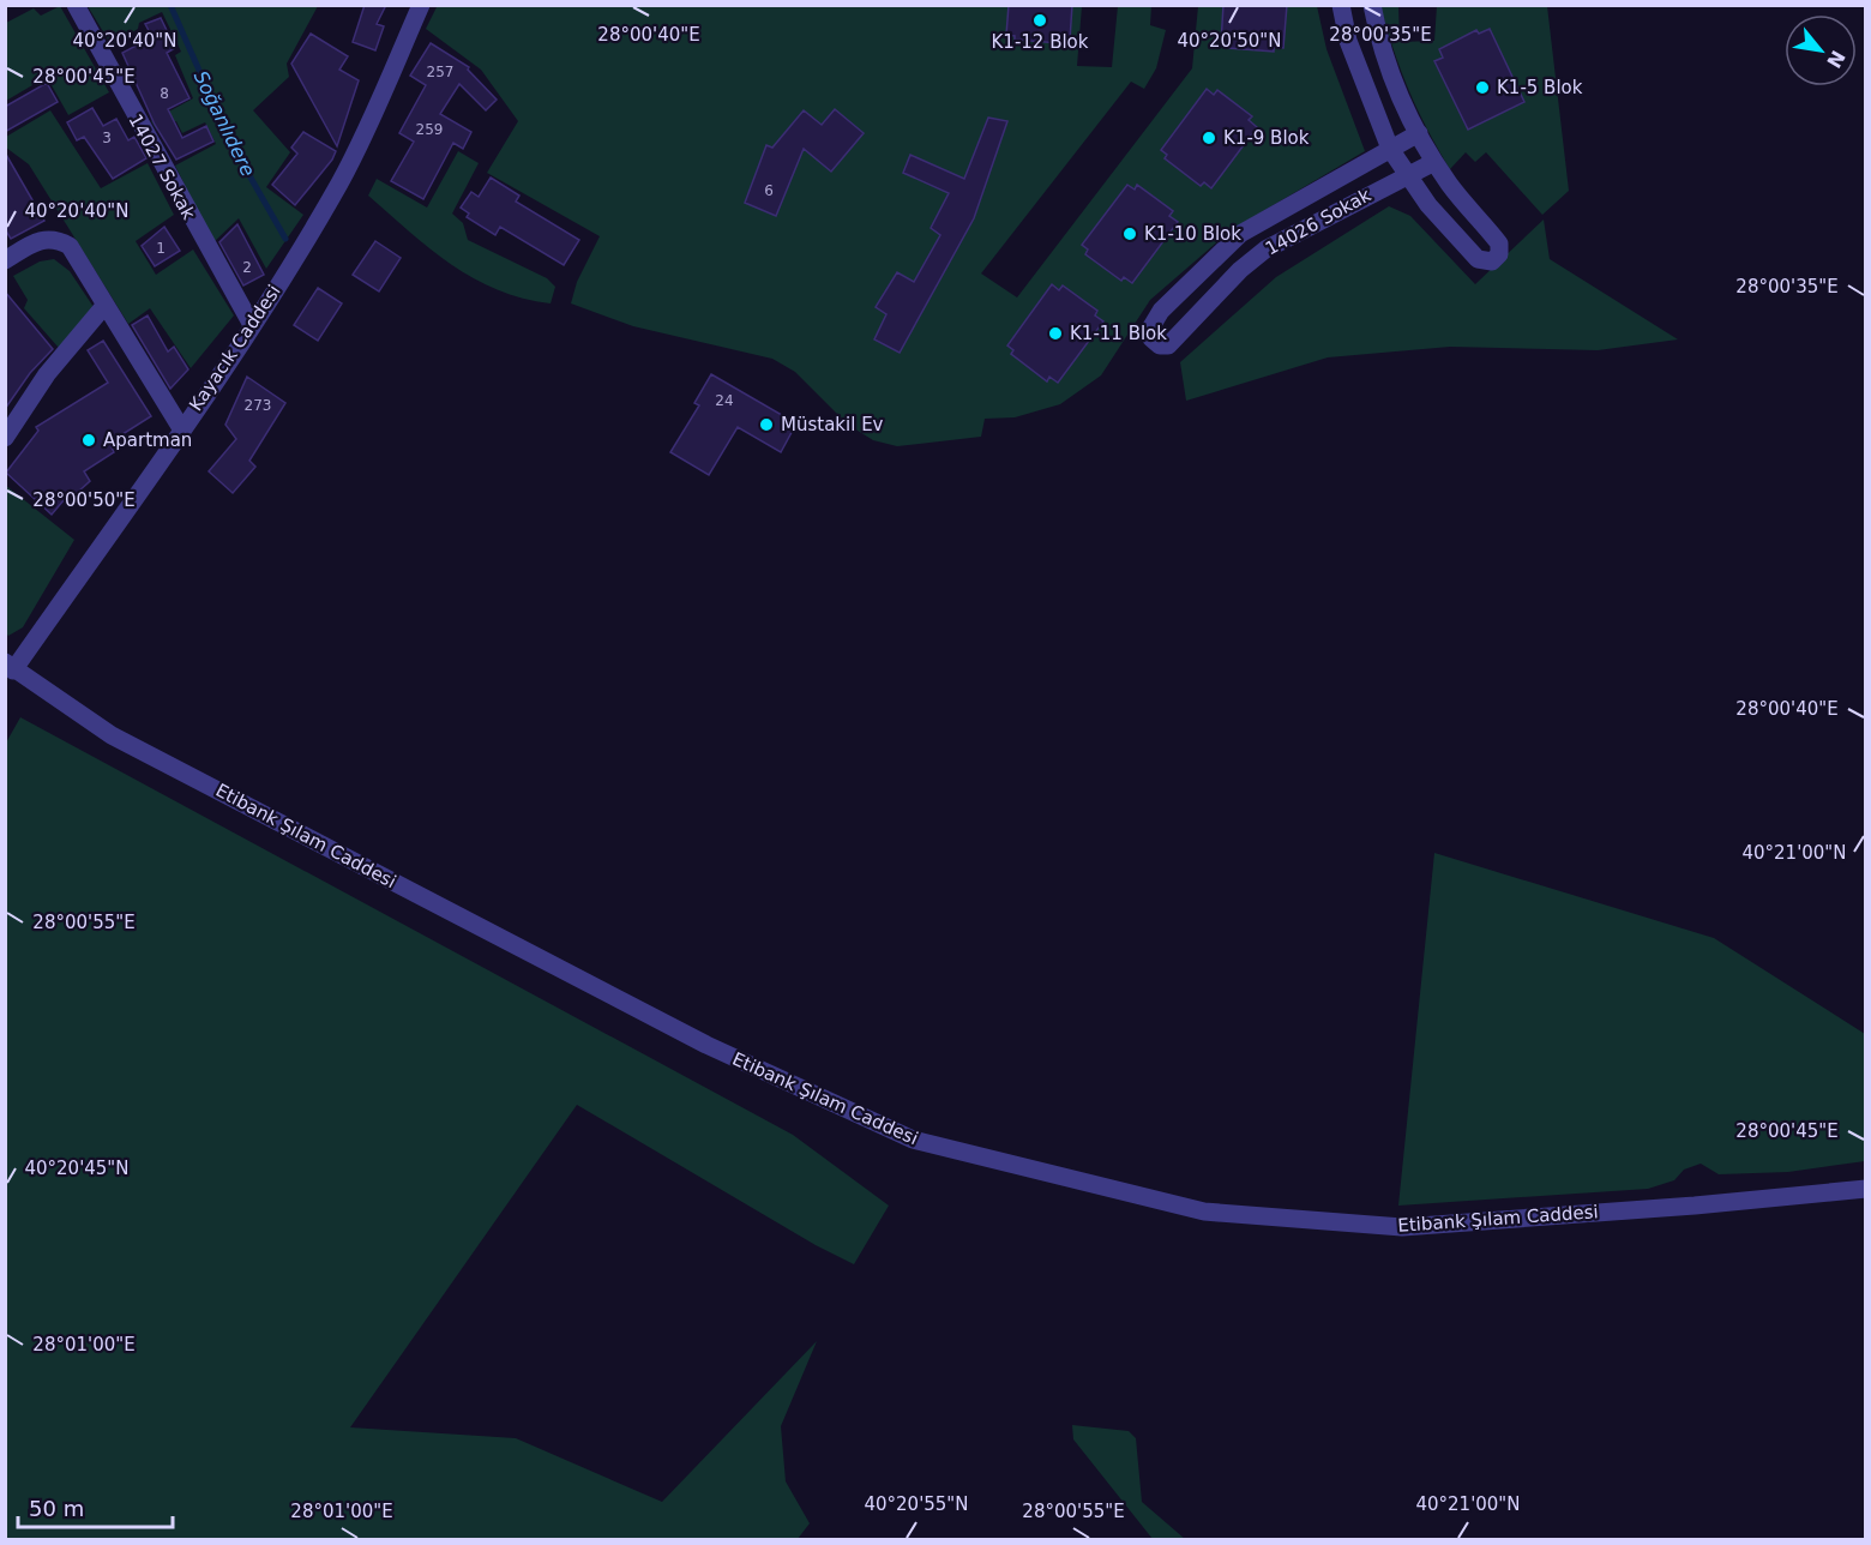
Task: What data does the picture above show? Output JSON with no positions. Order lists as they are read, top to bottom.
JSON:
{
  "streets": {
    "street": [
      "14027 Sokak",
      "14026 Sokak",
      "Kayacık Caddesi",
      "Etibank Şılam Caddesi"
    ]
  },
  "crossings": [
    ["14027 Sokak", "Kayacık Caddesi"],
    ["Kayacık Caddesi", "Etibank Şılam Caddesi"]
  ],
  "water": ["Soğanlıdere"],
  "places": [
    "K1-12 Blok",
    "K1-5 Blok",
    "K1-9 Blok",
    "K1-10 Blok",
    "K1-11 Blok",
    "Müstakil Ev",
    "Apartman"
  ],
  "house_numbers": [
    "257",
    "8",
    "259",
    "3",
    "6",
    "1",
    "2",
    "24",
    "273"
  ],
  "scale_bar": "50 m",
  "north": "bottom right",
  "coordinates": [
    "28°00'40\"E",
    "28°00'35\"E",
    "40°20'40\"N",
    "40°20'50\"N",
    "28°00'45\"E",
    "28°00'50\"E",
    "40°21'00\"N",
    "28°00'55\"E",
    "40°20'45\"N",
    "28°01'00\"E",
    "40°20'55\"N"
  ]
}
